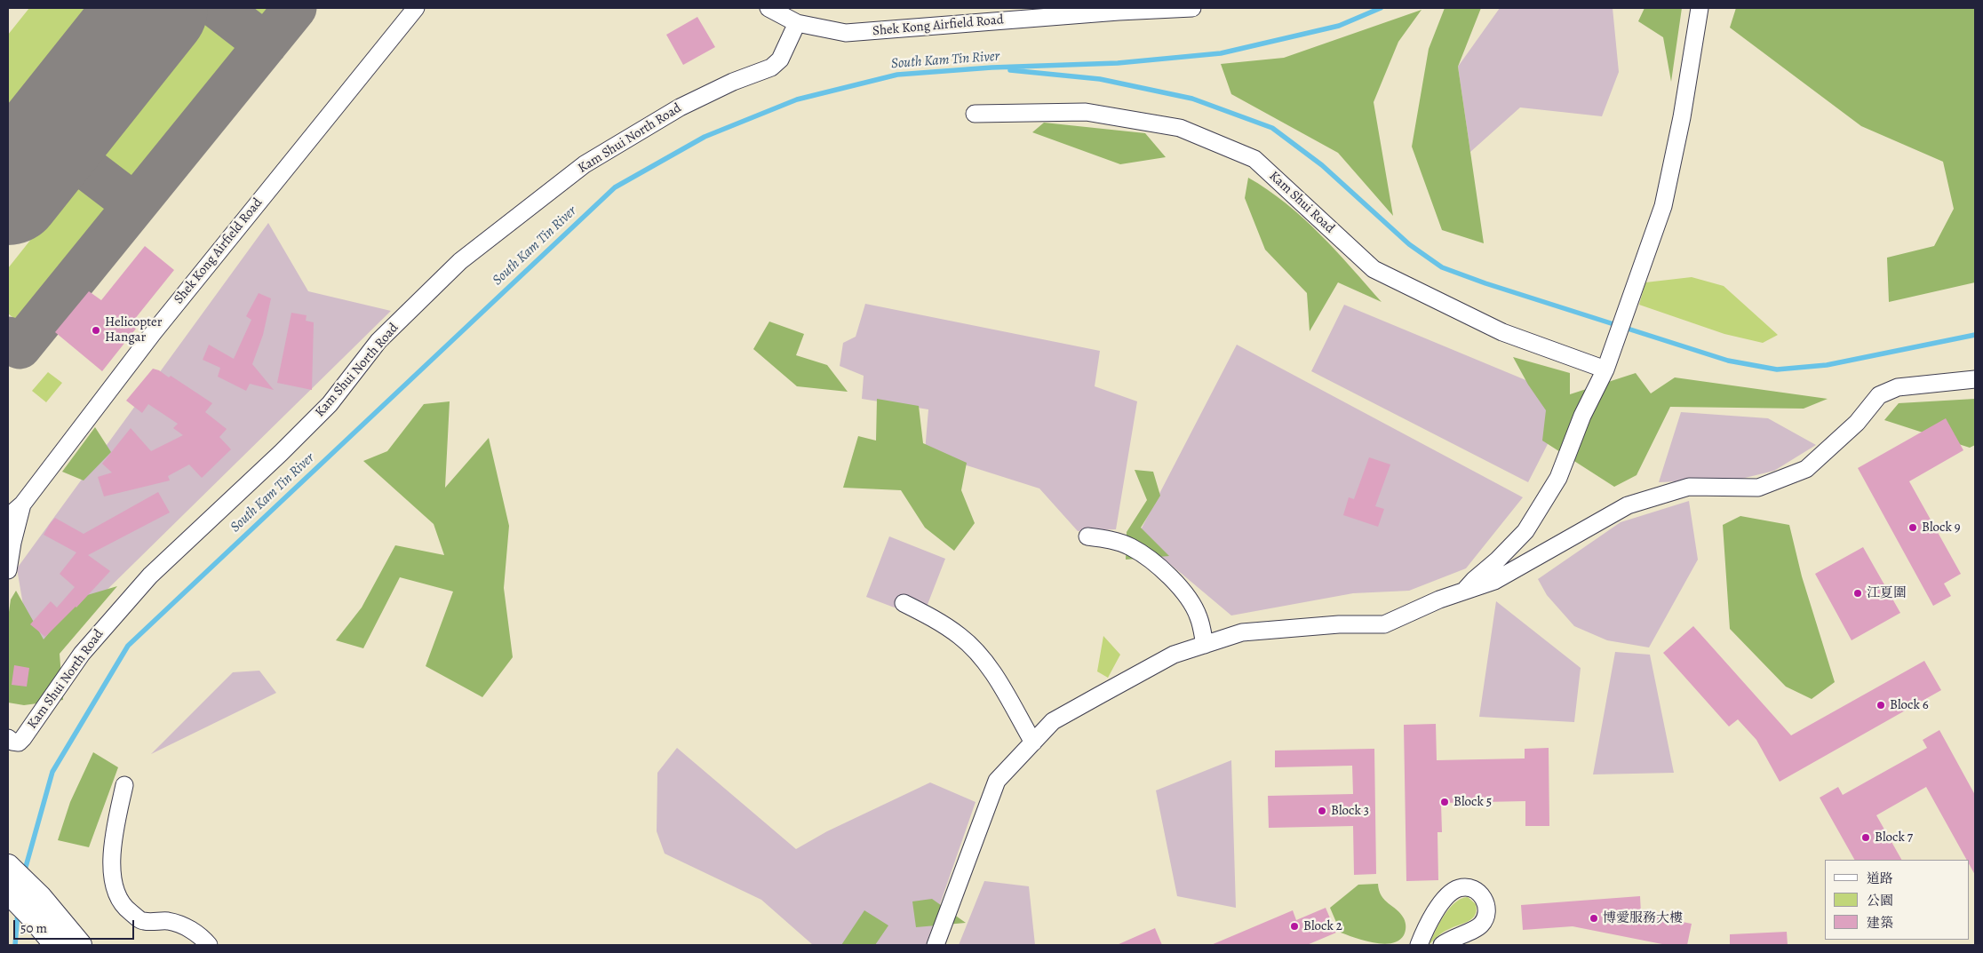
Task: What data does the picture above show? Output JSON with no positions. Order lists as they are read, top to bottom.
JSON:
{
  "streets": {
    "street": ["Shek Kong Airfield Road", "Kam Shui North Road", "Kam Shui Road"]
  },
  "crossings": [
    ["Shek Kong Airfield Road", "Kam Shui North Road"]
  ],
  "water": ["South Kam Tin River"],
  "places": [
    "Helicopter Hangar",
    "Block 9",
    "江夏圍",
    "Block 6",
    "Block 5",
    "Block 3",
    "Block 7",
    "博愛服務大樓",
    "Block 2"
  ],
  "legend": ["道路", "公園", "建築"],
  "scale_bar": "50 m"
}
